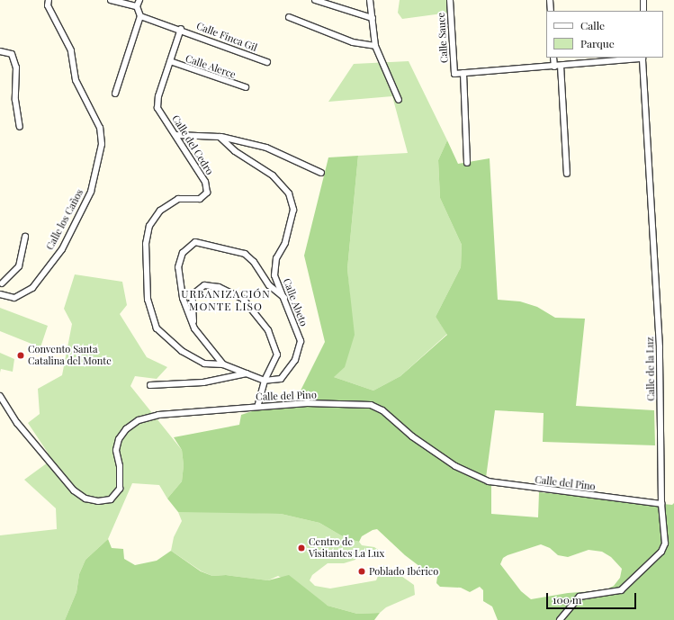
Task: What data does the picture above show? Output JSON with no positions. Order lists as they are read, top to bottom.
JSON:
{
  "streets": {
    "street": [
      "Calle Finca Gil",
      "Calle Sauce",
      "Calle Alerce",
      "Calle del Cedro",
      "Calle los Caños",
      "Calle Abeto",
      "Calle de la Luz",
      "Calle del Pino"
    ]
  },
  "crossings": [
    ["Calle Finca Gil", "Calle del Cedro"],
    ["Calle Alerce", "Calle del Cedro"],
    ["Calle del Cedro", "Calle Abeto"],
    ["Calle de la Luz", "Calle del Pino"]
  ],
  "districts": ["URBANIZACIÓN MONTE LISO"],
  "places": ["Convento Santa Catalina del Monte", "Centro de Visitantes La Lux", "Poblado Ibérico"],
  "legend": ["Calle", "Parque"],
  "scale_bar": "100 m"
}
